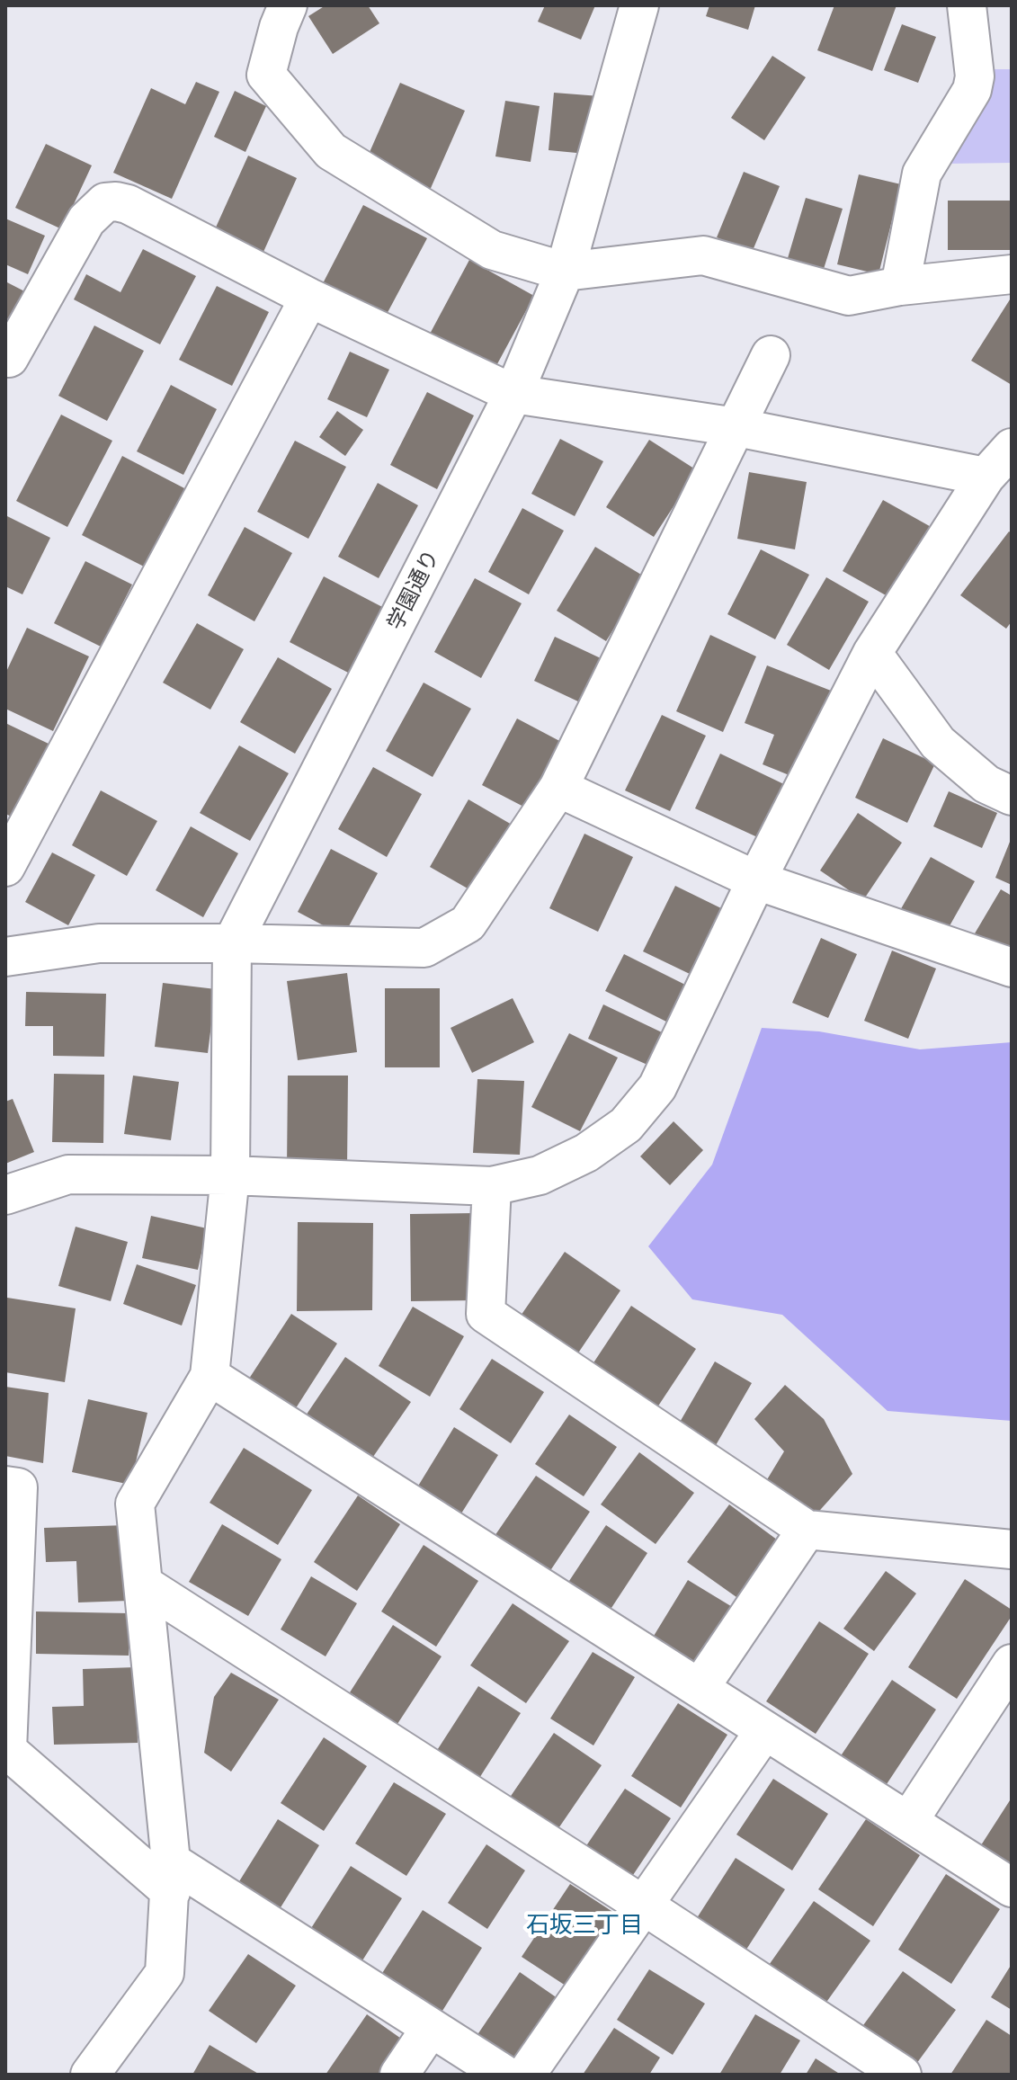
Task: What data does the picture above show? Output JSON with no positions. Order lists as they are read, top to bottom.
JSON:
{
  "streets": {
    "street": ["学園通り"]
  },
  "districts": ["石坂三丁目"]
}
